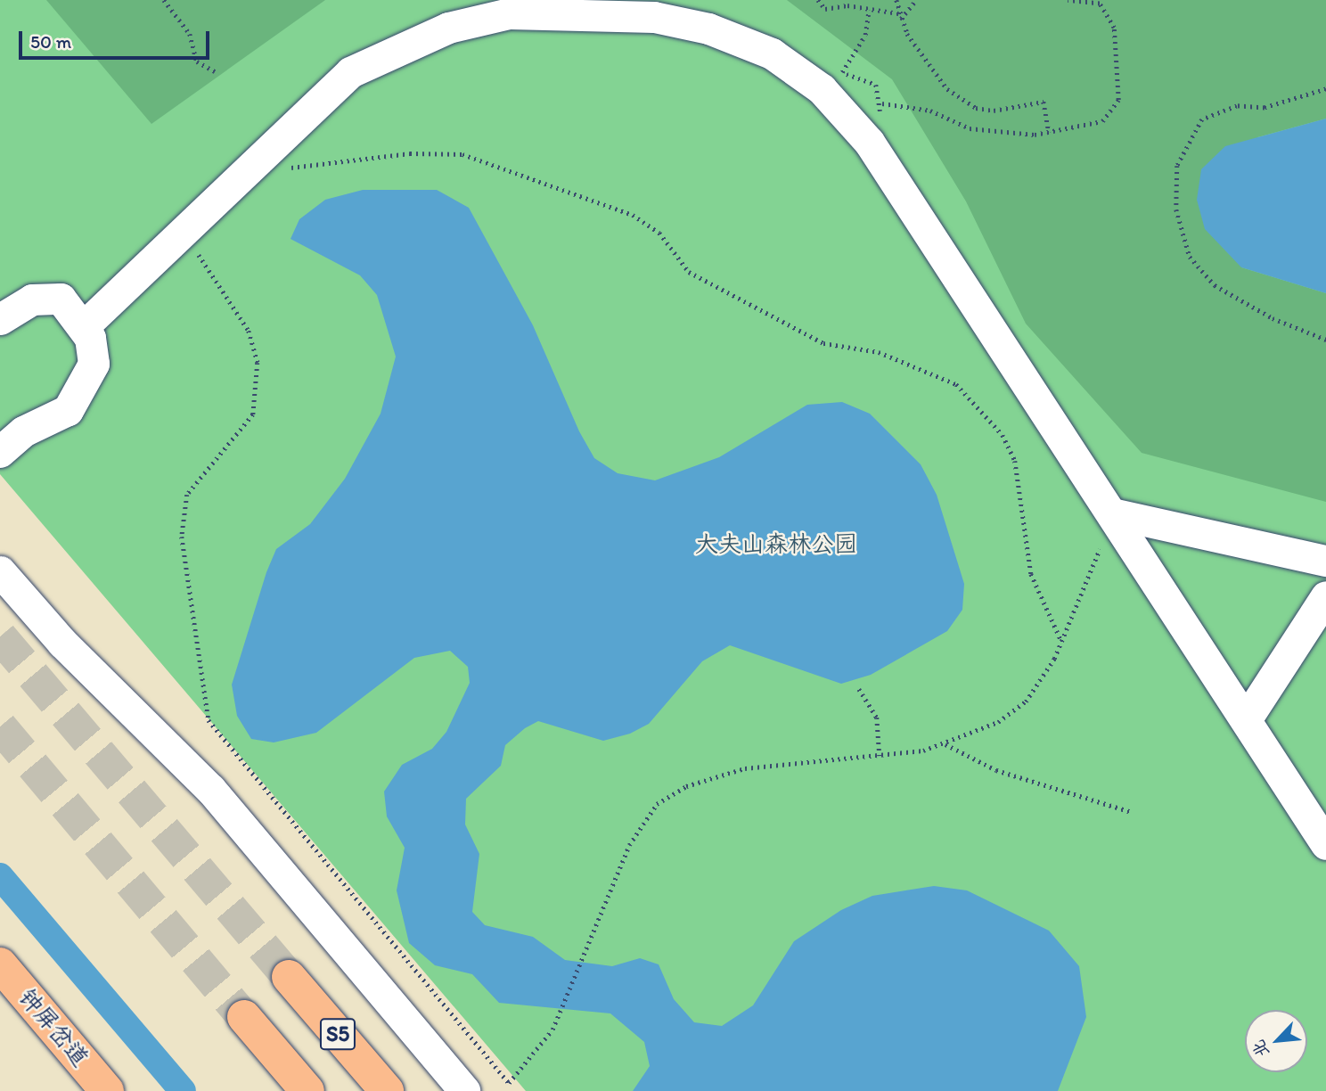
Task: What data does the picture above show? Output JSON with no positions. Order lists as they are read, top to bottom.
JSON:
{
  "streets": {
    "main road": ["钟屏岔道", "S5"]
  },
  "parks": ["大夫山森林公园"],
  "scale_bar": "50 m",
  "north": "bottom left"
}
